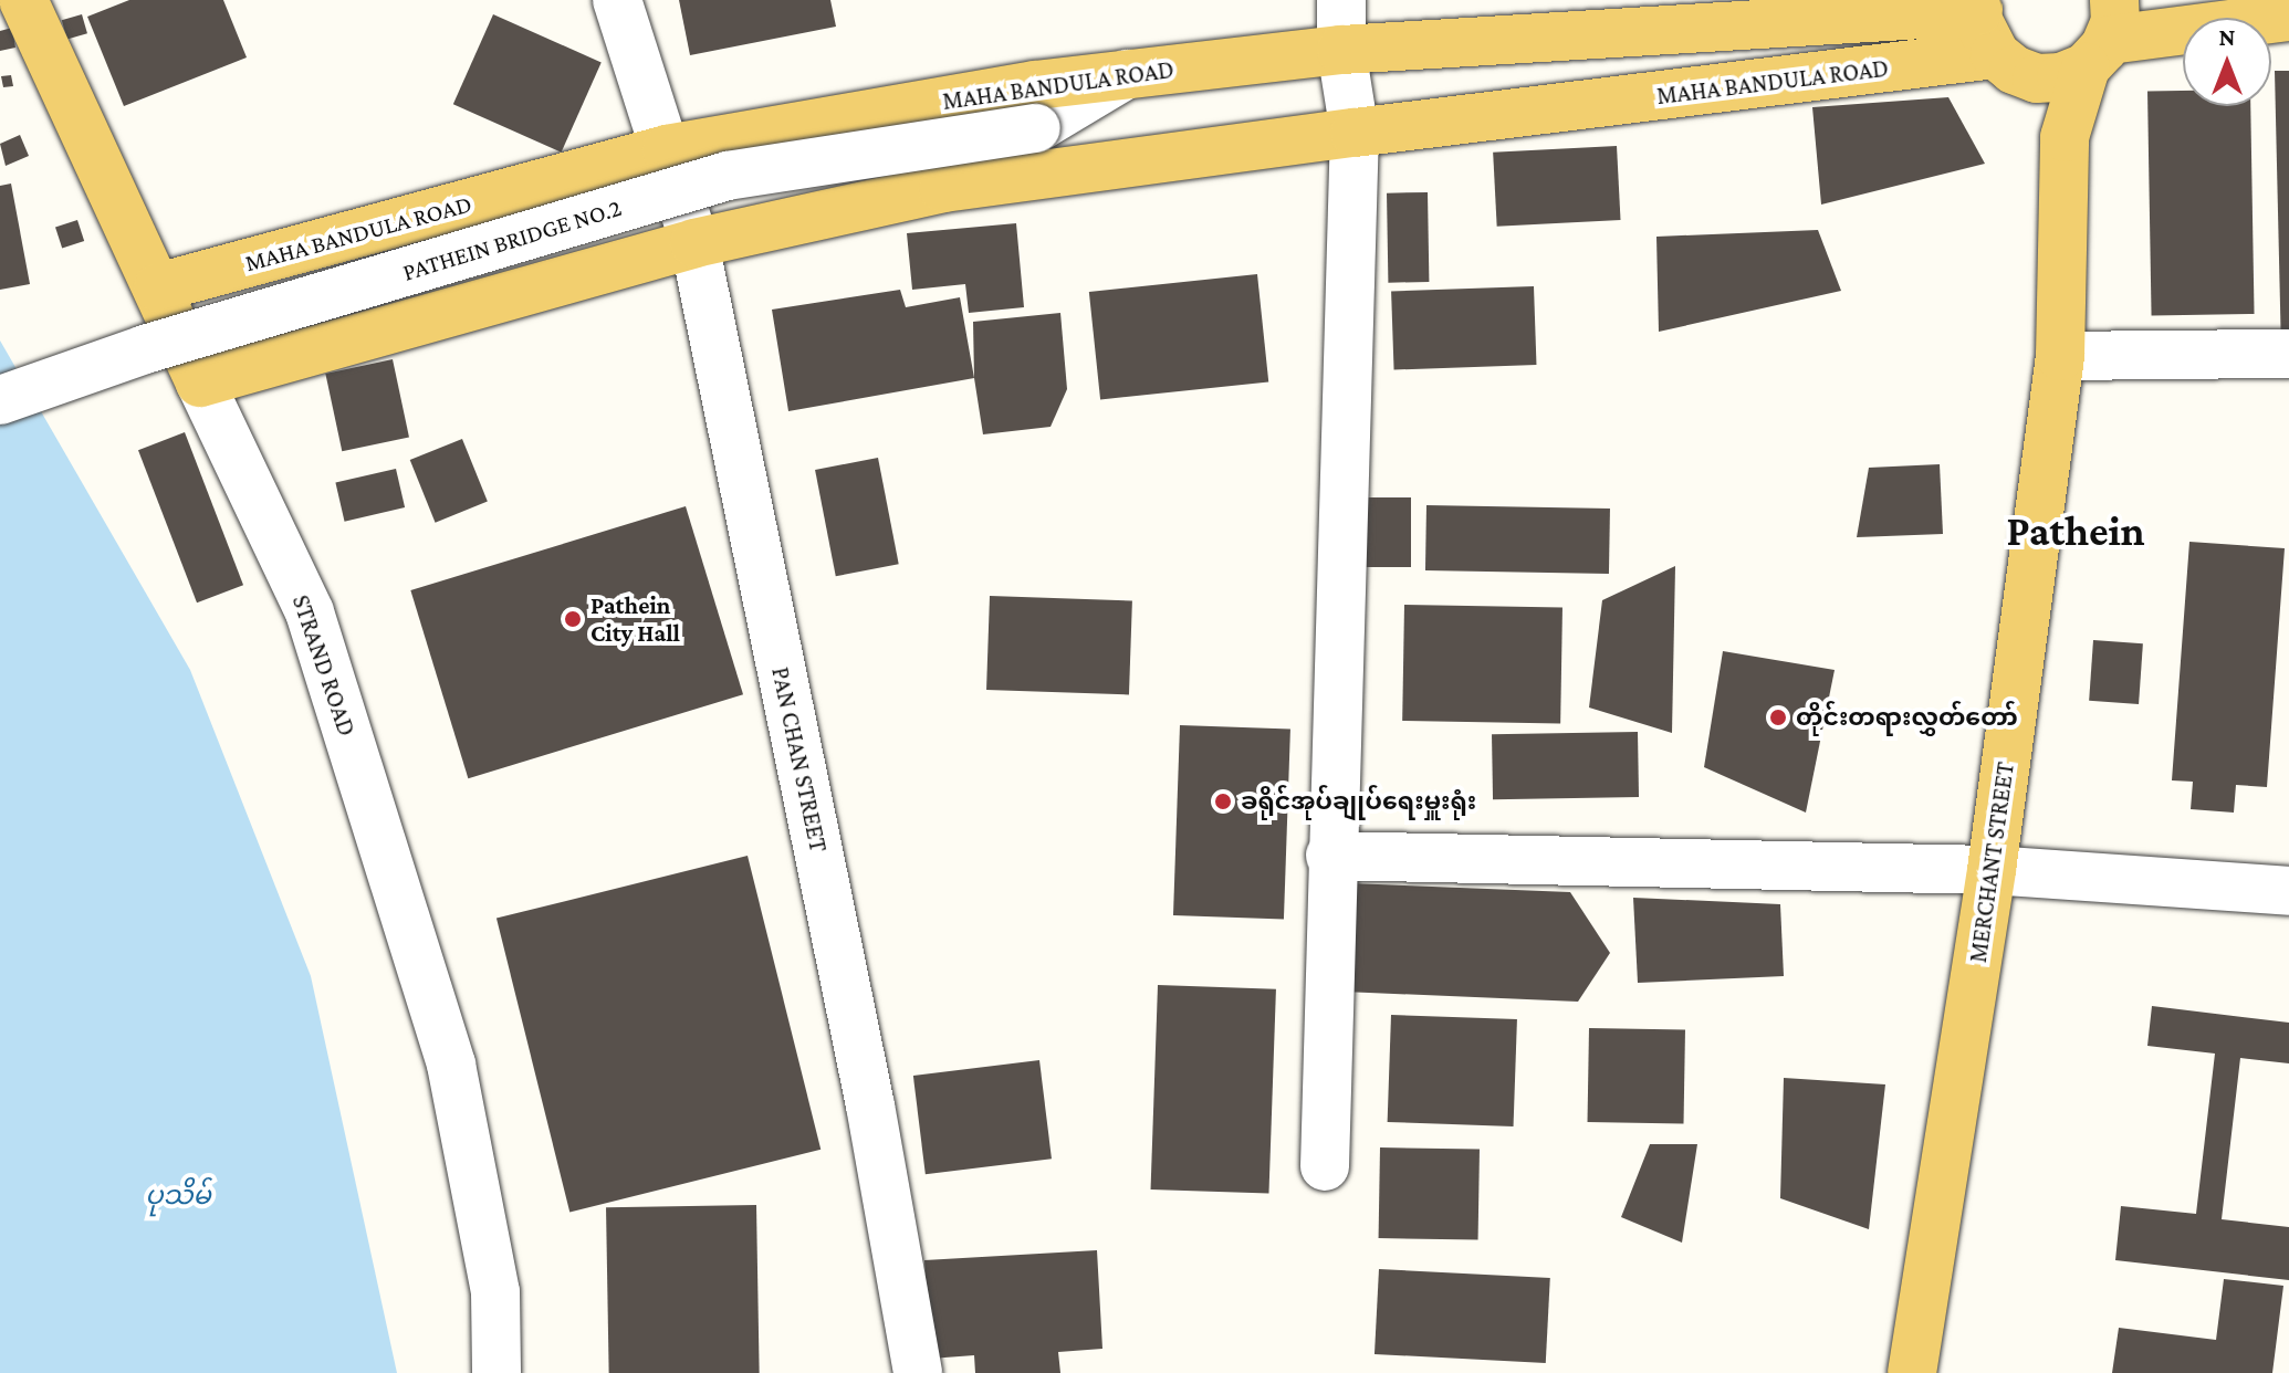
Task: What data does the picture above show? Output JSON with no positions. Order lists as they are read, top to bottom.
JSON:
{
  "streets": {
    "main road": ["MAHA BANDULA ROAD", "STRAND ROAD", "MERCHANT STREET"],
    "street": ["PATHEIN BRIDGE NO.2", "PAN CHAN STREET"]
  },
  "crossings": [
    ["MAHA BANDULA ROAD", "STRAND ROAD"],
    ["MAHA BANDULA ROAD", "PAN CHAN STREET"]
  ],
  "districts": ["Pathein"],
  "water": ["ပုသိမ်"],
  "places": ["Pathein City Hall", "တိုင်းတရားလွှတ်တော်", "ခရိုင်အုပ်ချုပ်ရေးမှူးရုံး"],
  "north": "top"
}
